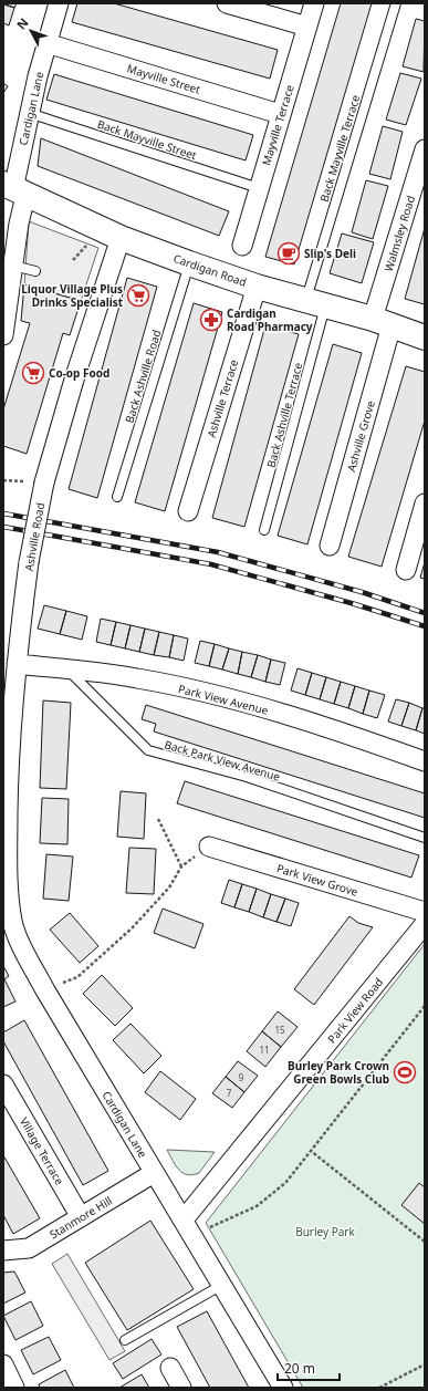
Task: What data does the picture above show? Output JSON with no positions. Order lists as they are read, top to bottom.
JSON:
{
  "streets": {
    "street": [
      "Mayville Street",
      "Cardigan Lane",
      "Mayville Terrace",
      "Walmsley Road",
      "Cardigan Road",
      "Ashville Terrace",
      "Ashville Grove",
      "Ashville Road",
      "Park View Avenue",
      "Park View Grove",
      "Park View Road",
      "Village Terrace",
      "Stanmore Hill"
    ],
    "lane": [
      "Back Mayville Street",
      "Back Mayville Terrace",
      "Back Ashville Road",
      "Back Ashville Terrace",
      "Back Park View Avenue"
    ]
  },
  "crossings": [
    ["Mayville Street", "Cardigan Lane"],
    ["Mayville Street", "Mayville Terrace"],
    ["Cardigan Lane", "Back Mayville Street"],
    ["Cardigan Lane", "Cardigan Road"],
    ["Cardigan Lane", "Ashville Road"],
    ["Cardigan Lane", "Park View Road"],
    ["Cardigan Lane", "Stanmore Hill"],
    ["Mayville Terrace", "Back Mayville Street"],
    ["Back Mayville Terrace", "Cardigan Road"],
    ["Back Mayville Terrace", "Back Ashville Terrace"],
    ["Walmsley Road", "Cardigan Road"],
    ["Walmsley Road", "Ashville Grove"],
    ["Cardigan Road", "Back Ashville Road"],
    ["Cardigan Road", "Ashville Terrace"],
    ["Cardigan Road", "Back Ashville Terrace"],
    ["Cardigan Road", "Ashville Grove"],
    ["Cardigan Road", "Ashville Road"],
    ["Ashville Road", "Park View Avenue"],
    ["Park View Avenue", "Back Park View Avenue"],
    ["Village Terrace", "Stanmore Hill"]
  ],
  "parks": ["Burley Park"],
  "places": {
    "cafe": ["Slip's Deli"],
    "supermarket": ["Liquor Village Plus Drinks Specialist", "Co-op Food"],
    "pharmacy": ["Cardigan Road Pharmacy"],
    "sports": ["Burley Park Crown Green Bowls Club"]
  },
  "house_numbers": [
    "15",
    "11",
    "9",
    "7"
  ],
  "scale_bar": "20 m",
  "north": "top left"
}
